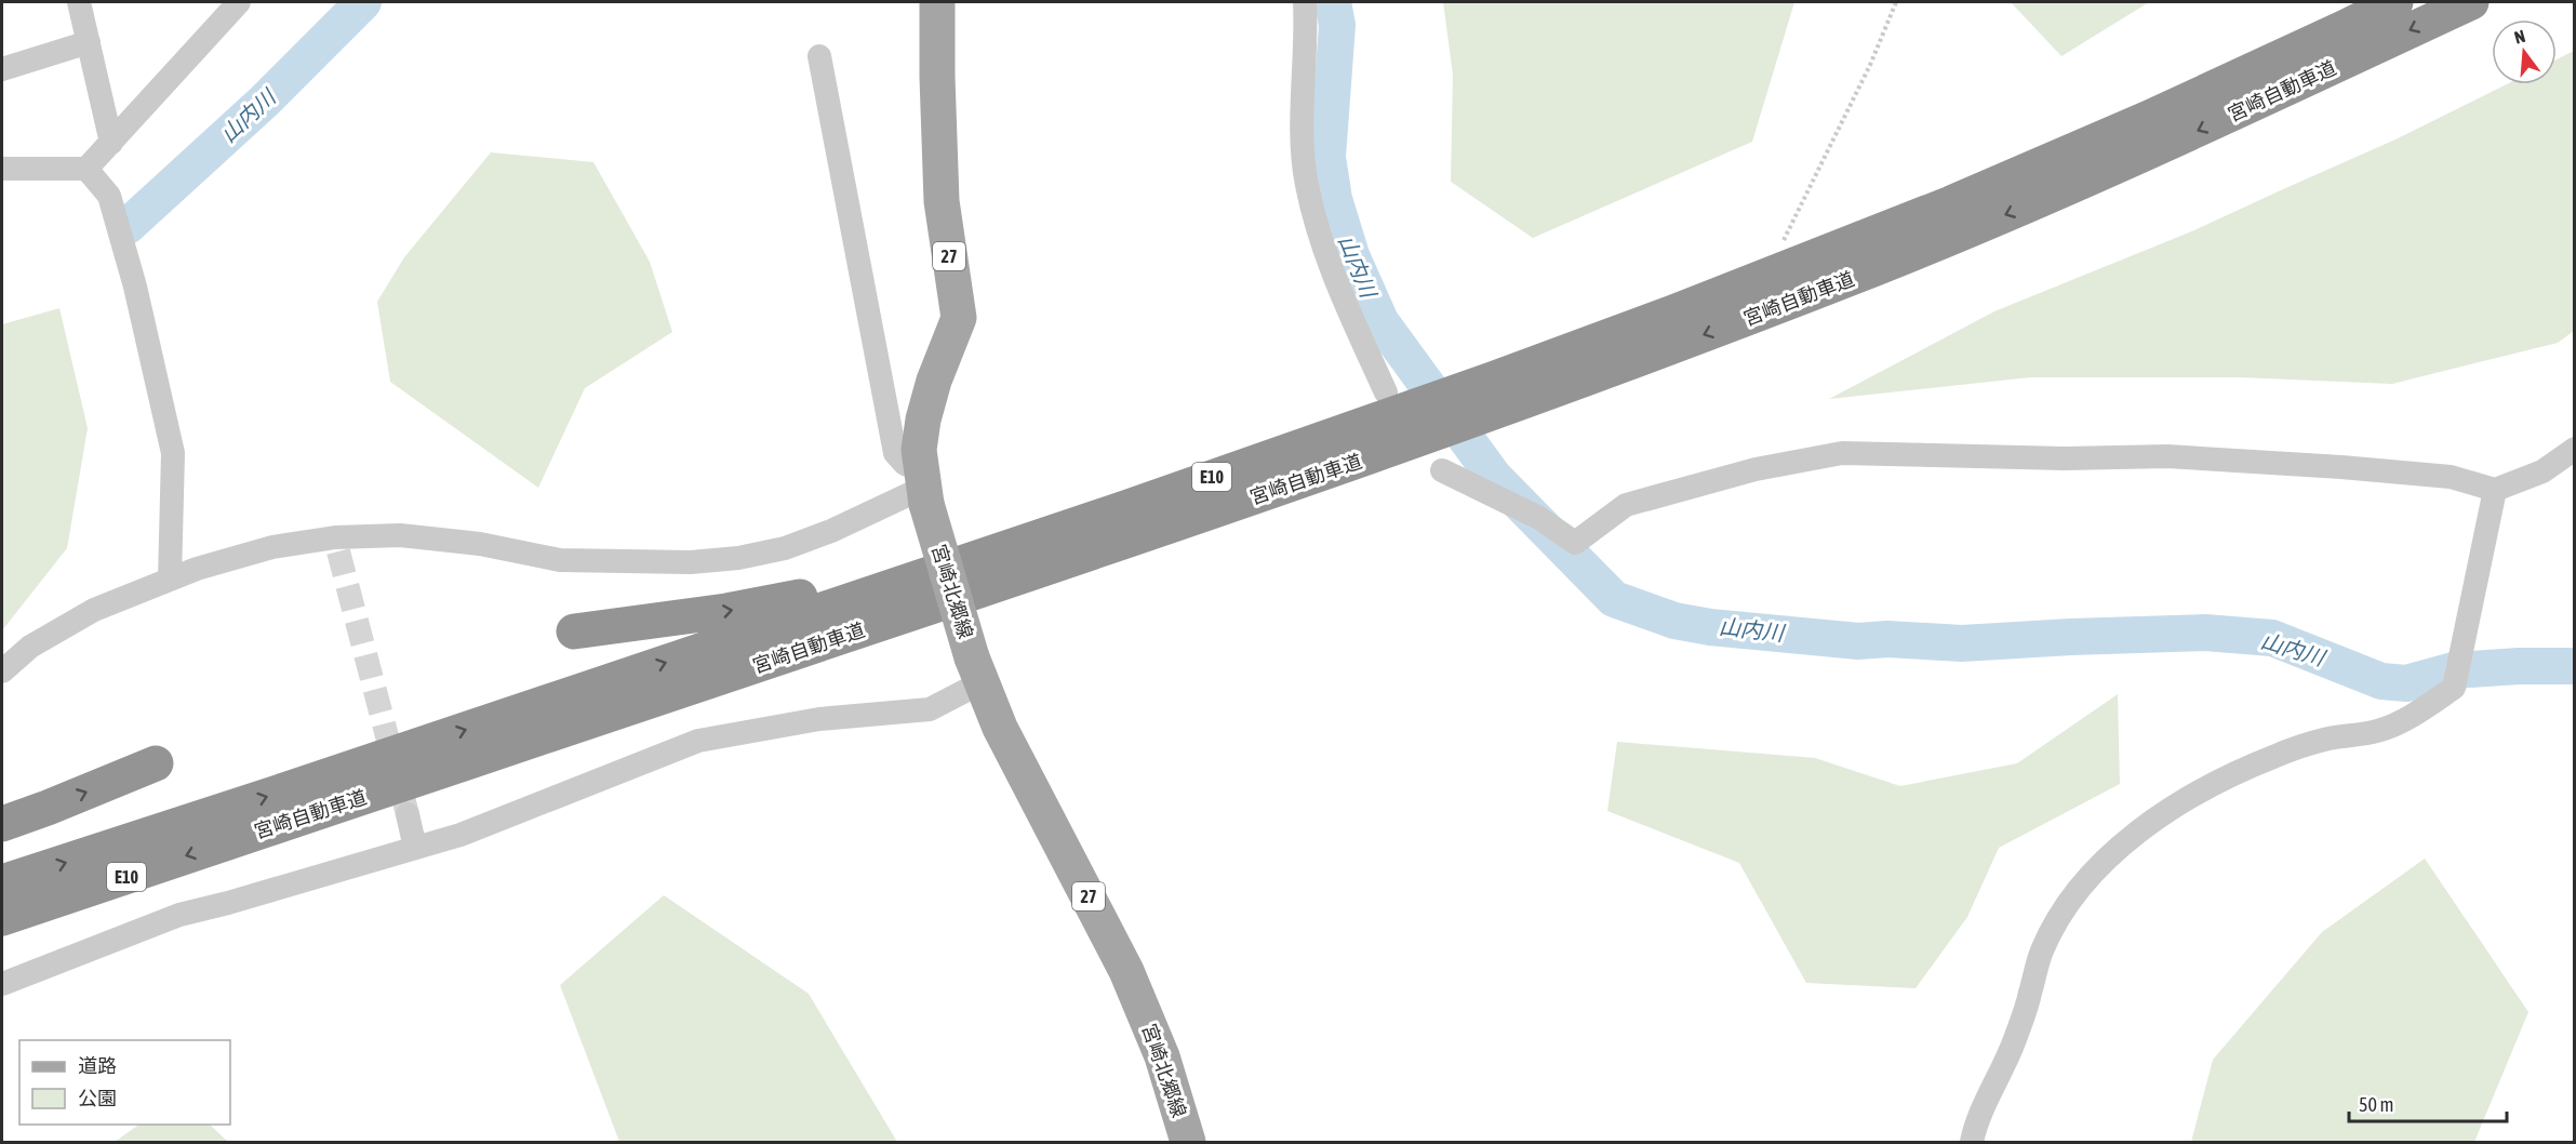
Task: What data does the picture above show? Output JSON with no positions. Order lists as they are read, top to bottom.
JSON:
{
  "streets": {
    "highway": ["宮崎自動車道", "E10"],
    "main road": ["27", "宮崎北郷線"]
  },
  "water": ["山内川"],
  "legend": ["道路", "公園"],
  "scale_bar": "50 m",
  "north": "top"
}
